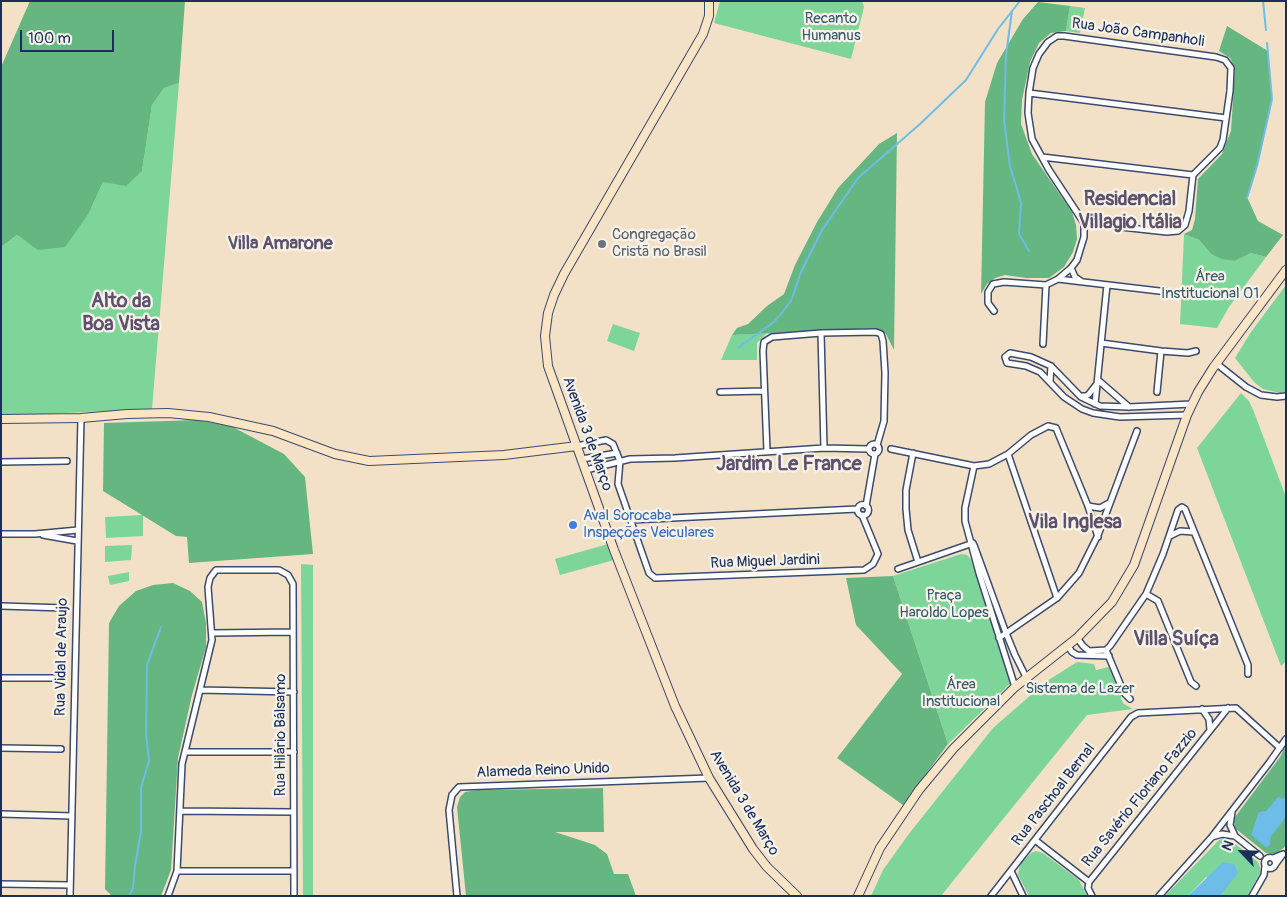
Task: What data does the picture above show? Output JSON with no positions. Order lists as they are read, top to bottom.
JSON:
{
  "streets": {
    "street": [
      "Rua João Campanholi",
      "Avenida 3 de Março",
      "Rua Miguel Jardini",
      "Rua Vidal de Araujo",
      "Rua Hilário Bálsamo",
      "Alameda Reino Unido",
      "Rua Paschoal Bernal",
      "Rua Savério Floriano Fazzio"
    ]
  },
  "crossings": [
    ["Avenida 3 de Março", "Alameda Reino Unido"],
    ["Rua Paschoal Bernal", "Rua Savério Floriano Fazzio"]
  ],
  "districts": [
    "Residencial Villagio Itália",
    "Villa Amarone",
    "Alto da Boa Vista",
    "Jardim Le France",
    "Vila Inglesa",
    "Villa Suíça"
  ],
  "parks": [
    "Recanto Humanus",
    "Área Institucional 01",
    "Praça Haroldo Lopes",
    "Área Institucional",
    "Sistema de Lazer"
  ],
  "places": ["Congregação Cristã no Brasil", "Aval Sorocaba Inspeções Veiculares"],
  "scale_bar": "100 m",
  "north": "top left"
}
